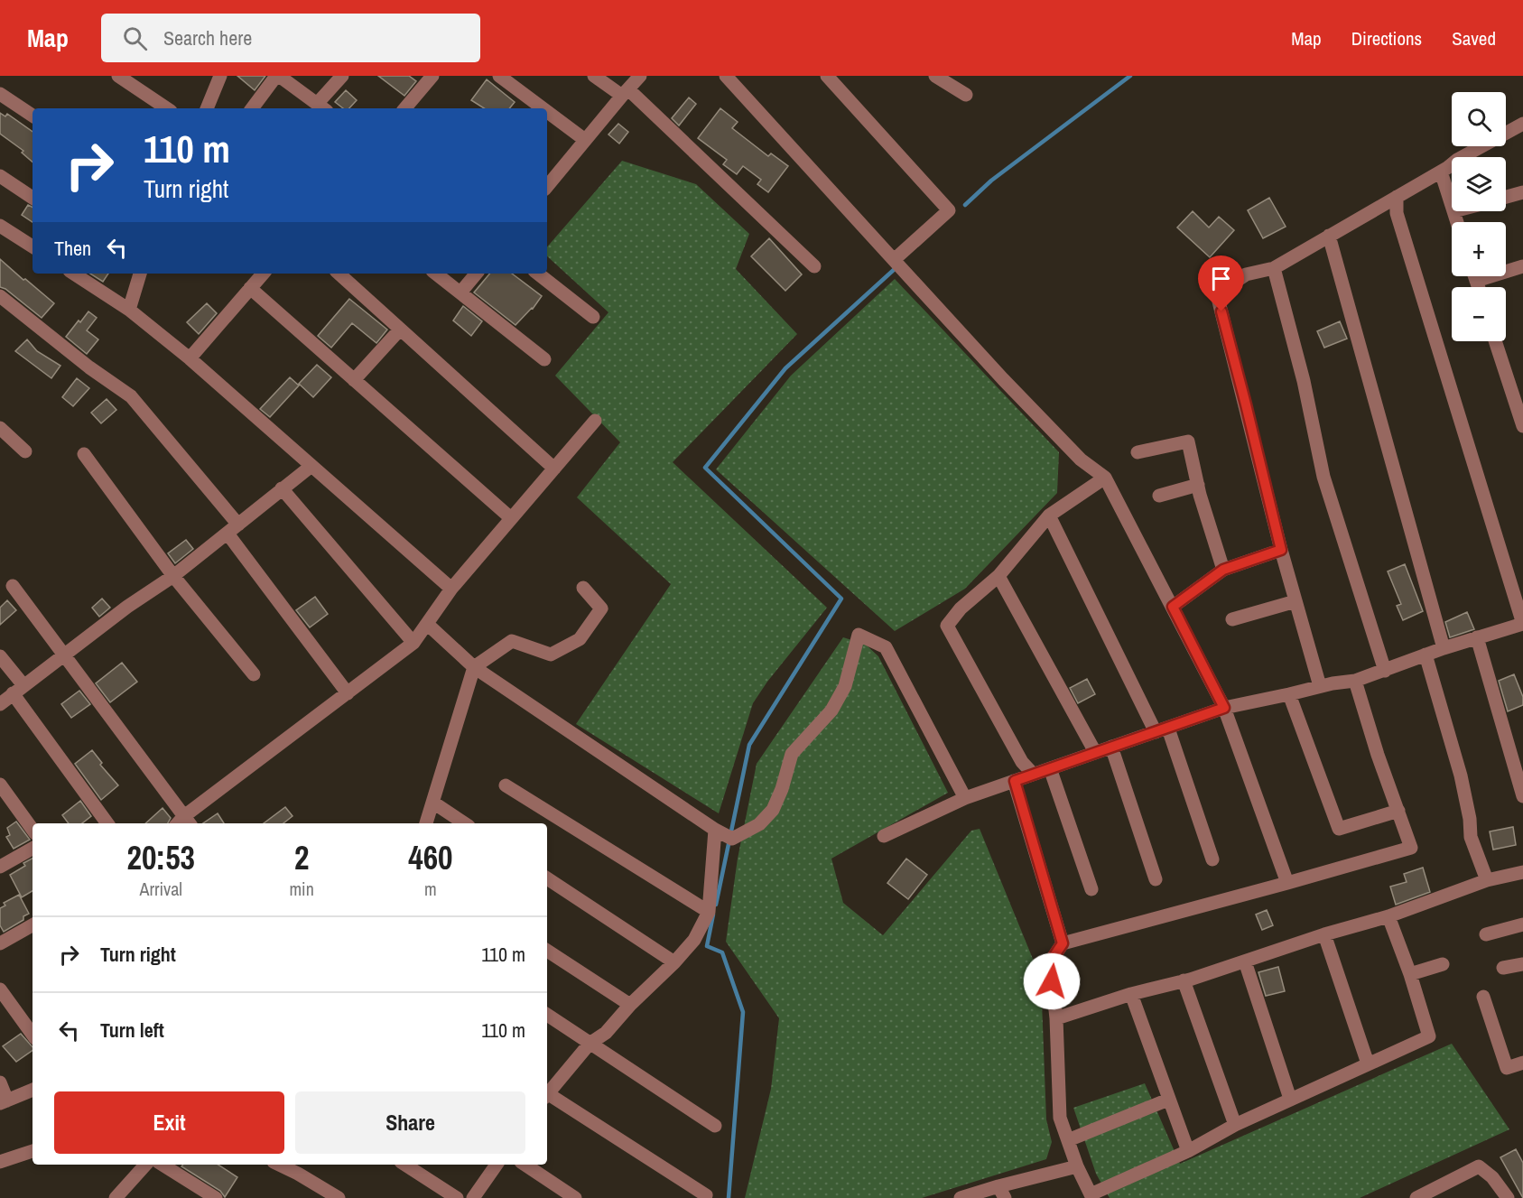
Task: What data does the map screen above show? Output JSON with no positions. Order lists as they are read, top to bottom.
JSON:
{
  "page": {
    "header": "Map",
    "search": "Search here",
    "nav": ["Map", "Directions", "Saved"],
    "map_buttons": ["+", "−"],
    "turn": ["110 m", "Turn right"],
    "then": "Then",
    "eta": [
      "20:53",
      "Arrival",
      "2",
      "min",
      "460",
      "m"
    ],
    "list": [
      {
        "name": "Turn right",
        "value": "110 m"
      },
      {
        "name": "Turn left",
        "value": "110 m"
      }
    ],
    "buttons": ["Exit", "Share"]
  }
}
